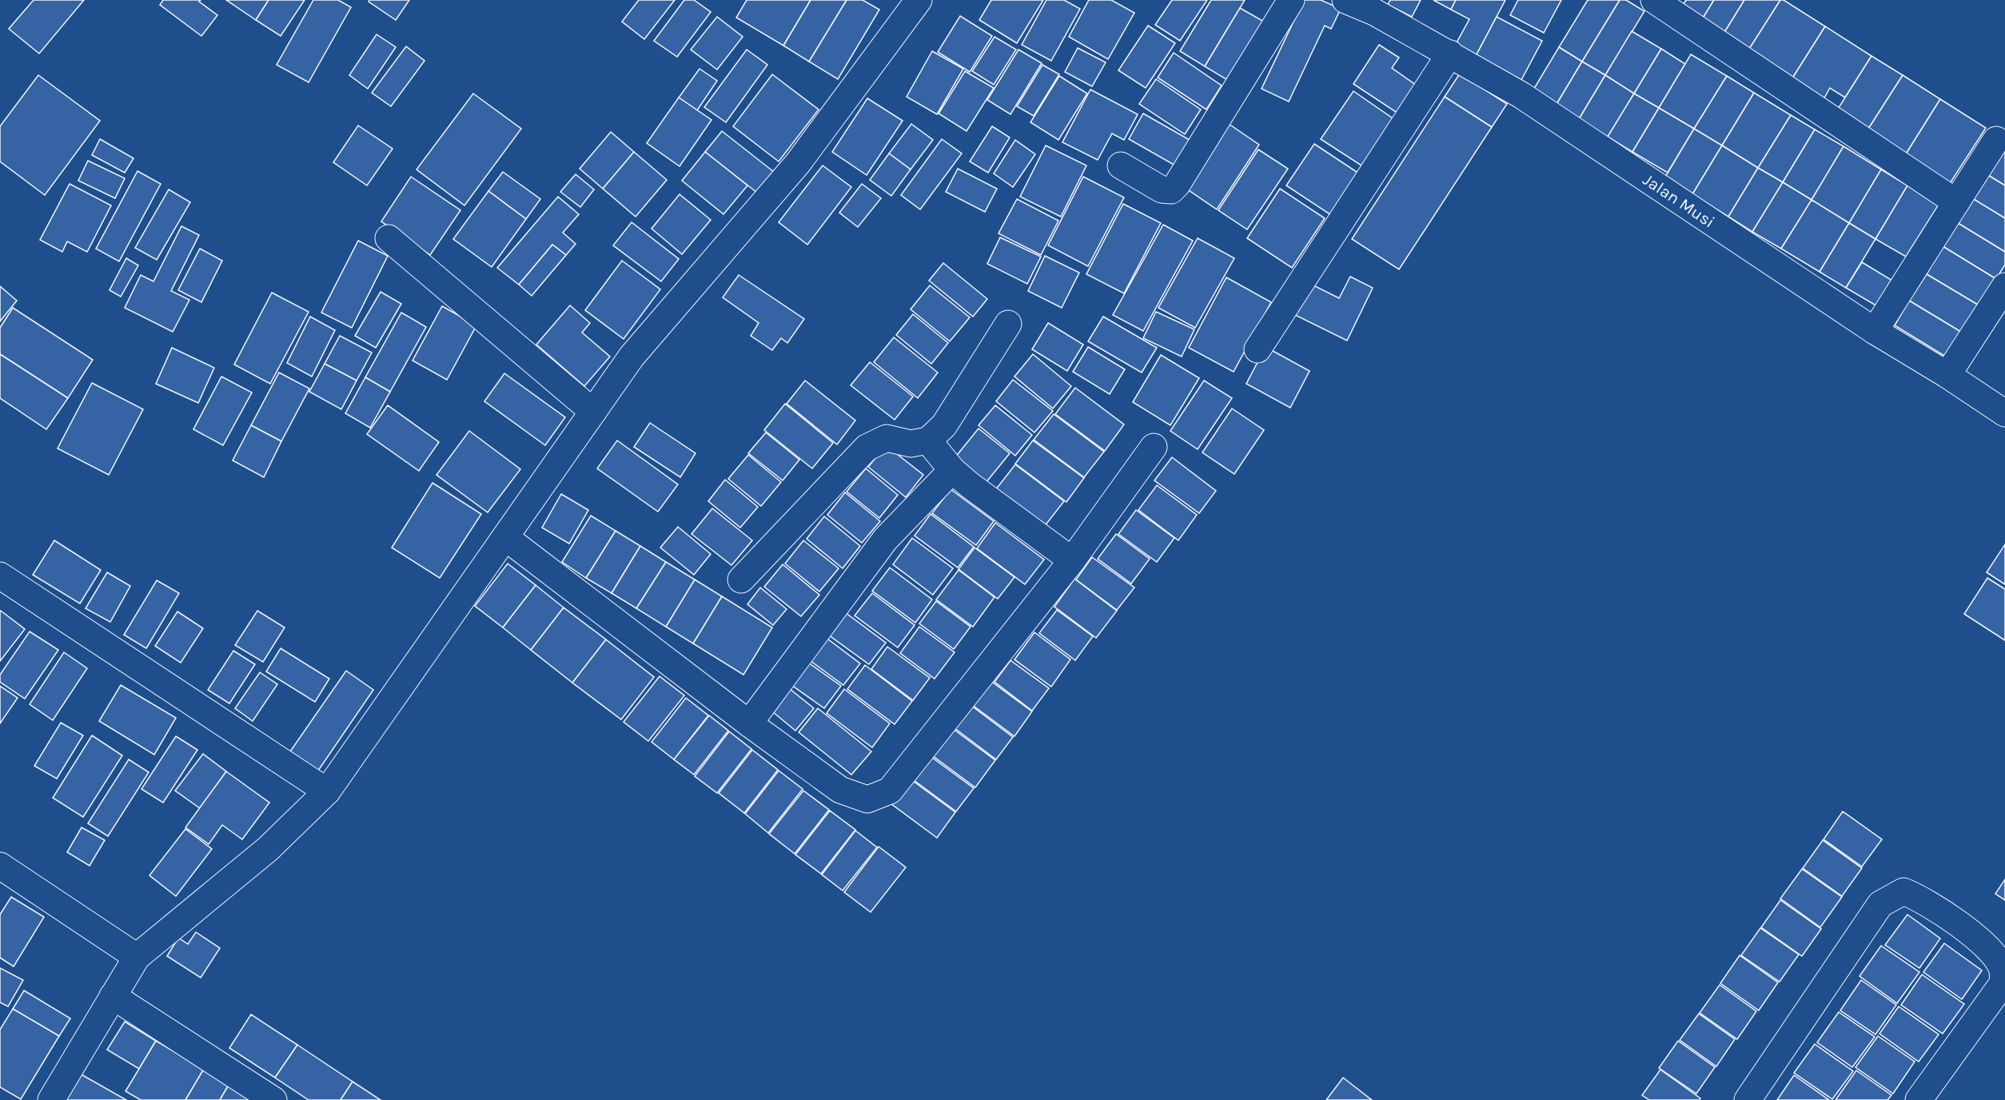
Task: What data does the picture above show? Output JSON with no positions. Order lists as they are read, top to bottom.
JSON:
{
  "streets": {
    "street": ["Jalan Musi"]
  }
}
